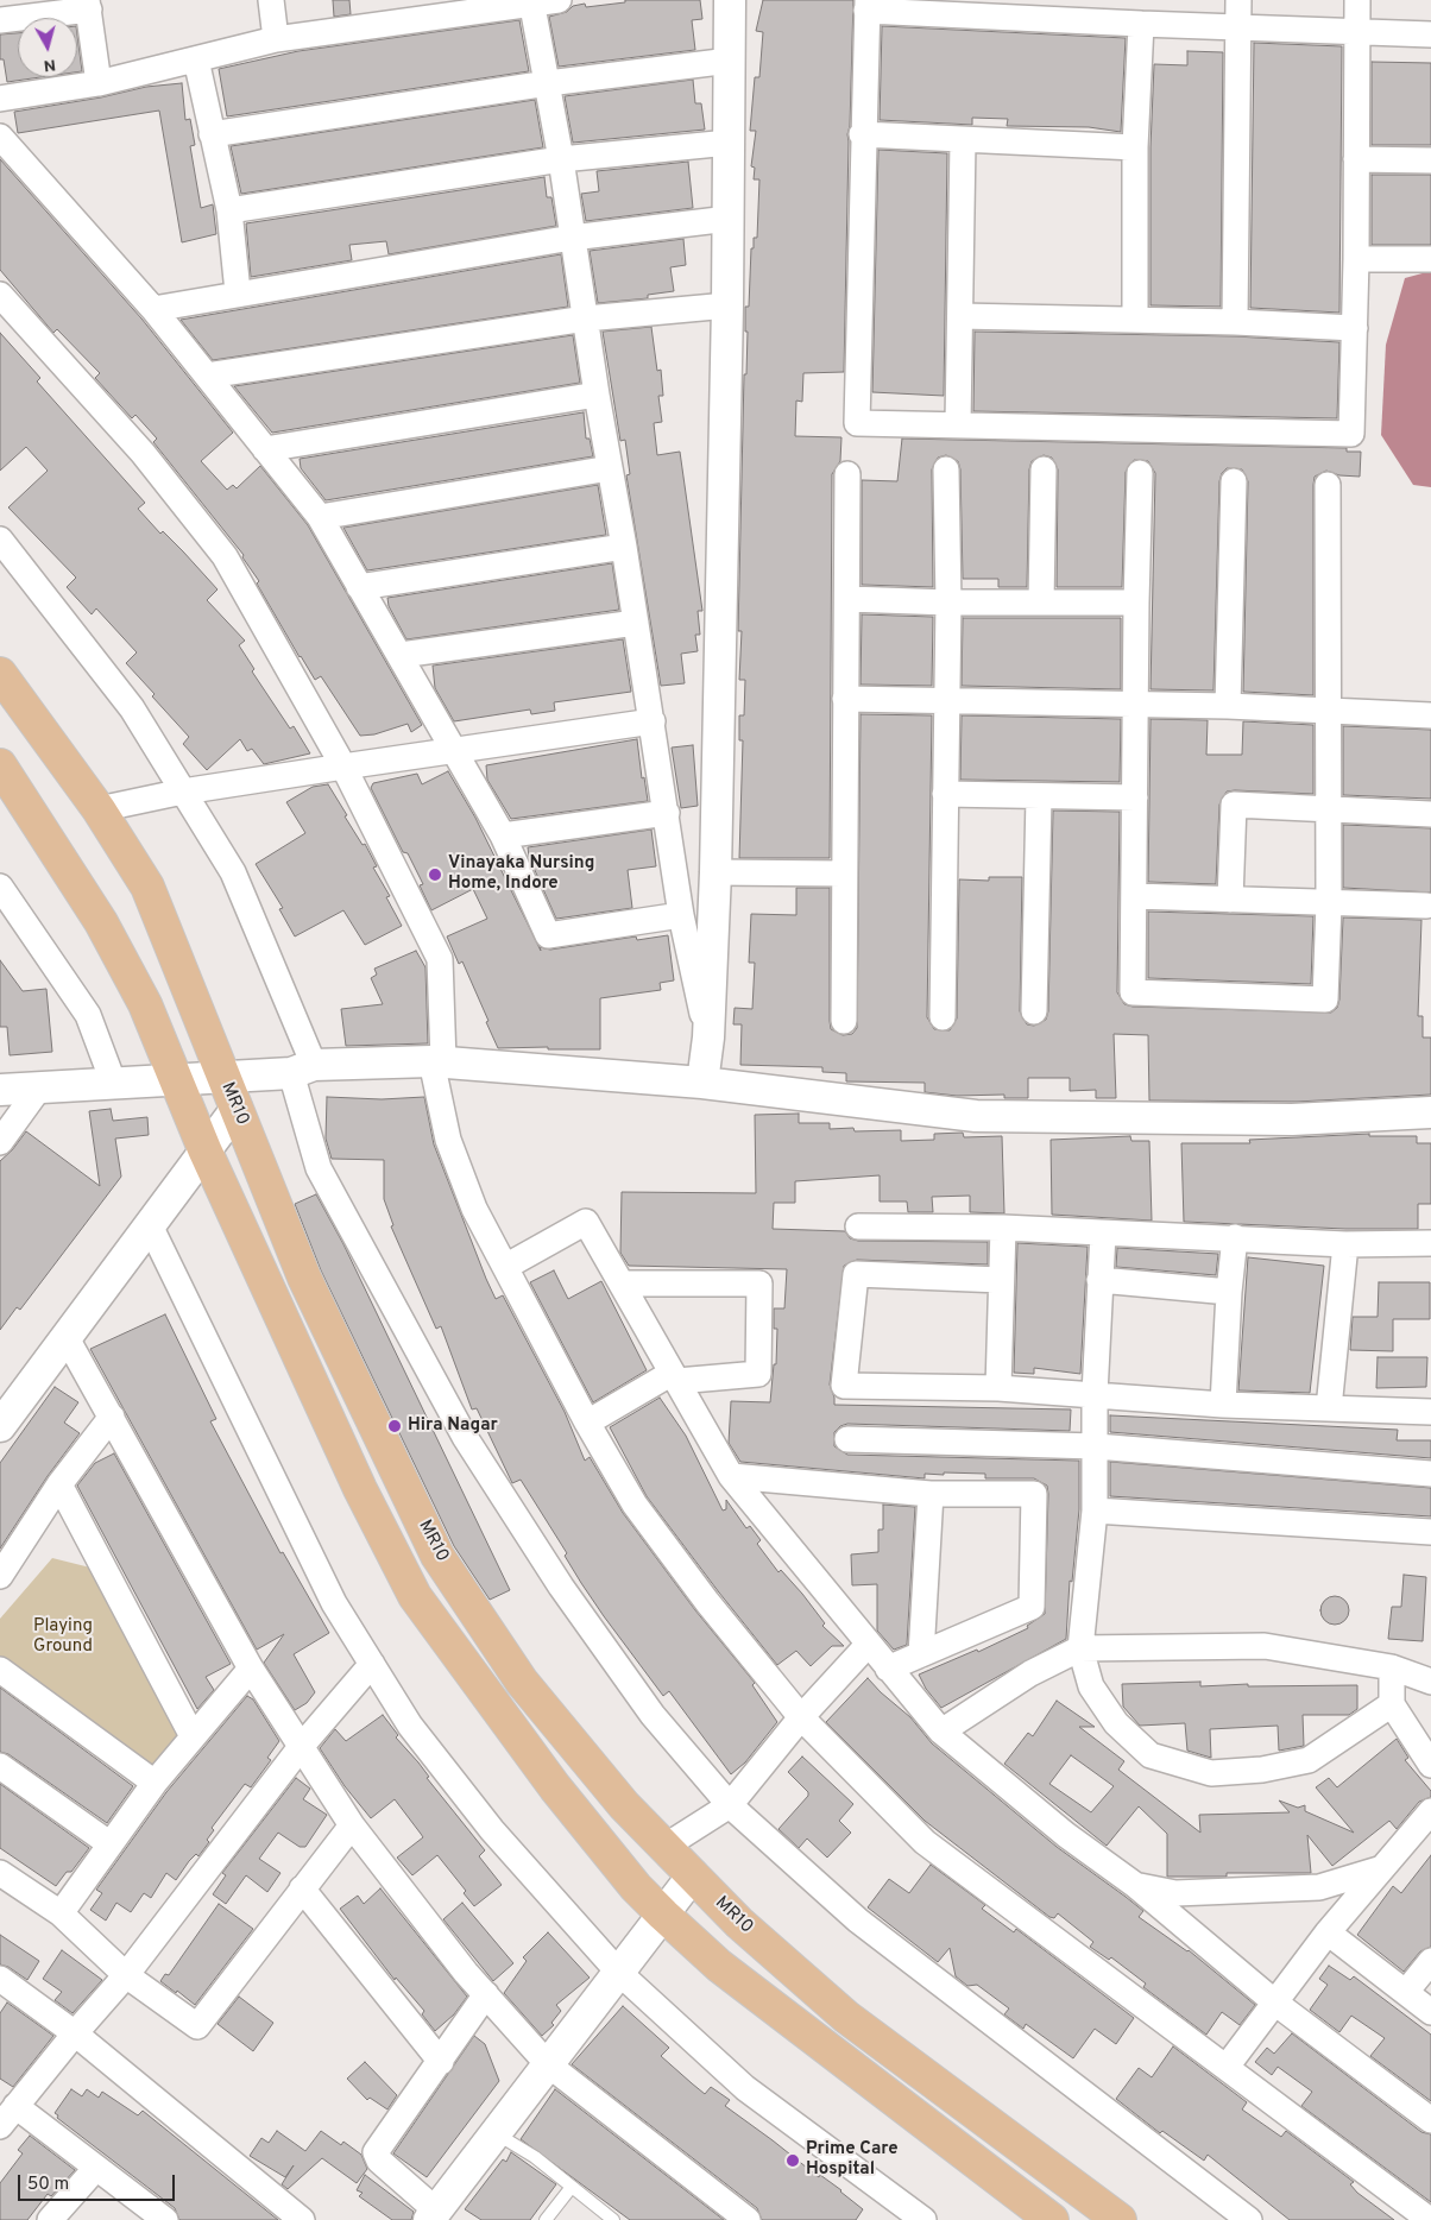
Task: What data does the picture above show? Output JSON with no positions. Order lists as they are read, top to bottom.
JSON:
{
  "streets": {
    "main road": ["MR10"]
  },
  "parks": ["Playing Ground"],
  "places": ["Vinayaka Nursing Home, Indore", "Hira Nagar", "Prime Care Hospital"],
  "scale_bar": "50 m",
  "north": "bottom"
}
